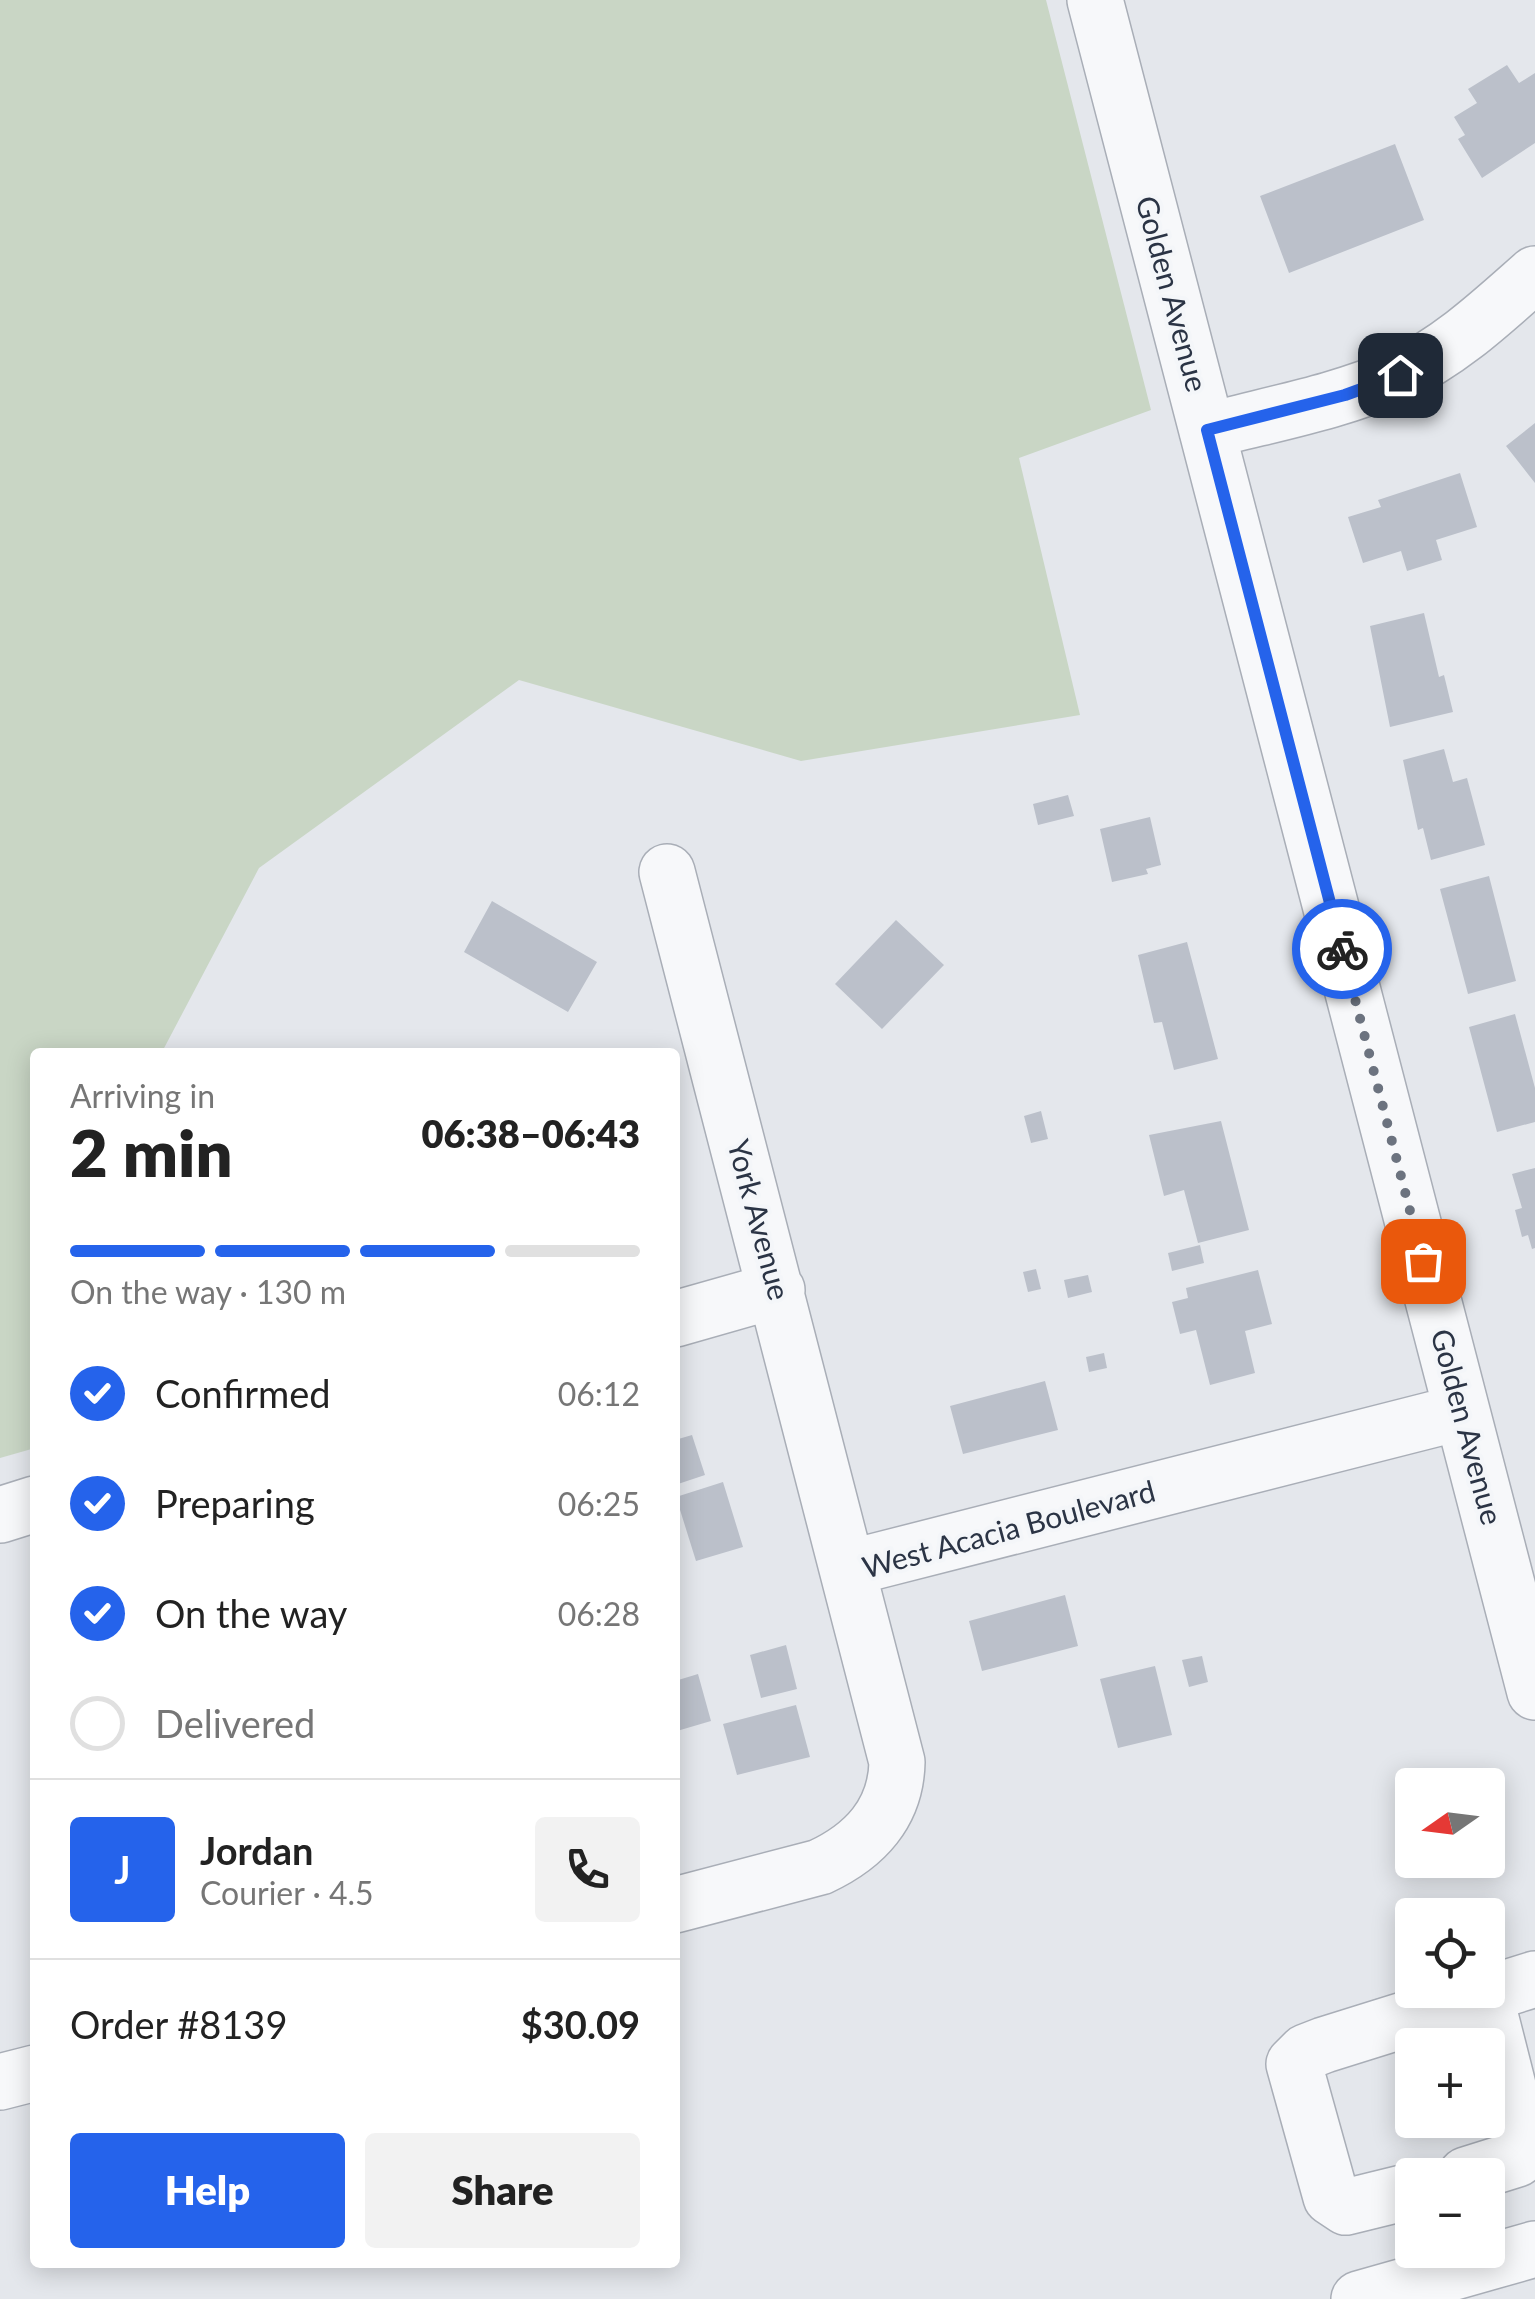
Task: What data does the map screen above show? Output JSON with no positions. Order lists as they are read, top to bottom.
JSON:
{
  "streets": {
    "street": ["Golden Avenue", "York Avenue", "West Acacia Boulevard"]
  },
  "crossings": [
    ["Golden Avenue", "West Acacia Boulevard"],
    ["York Avenue", "West Acacia Boulevard"]
  ],
  "north": "left",
  "page": {
    "heading": ["2 min", "Arriving in", "06:38–06:43"],
    "panel": [
      "Jordan",
      "Courier · 4.5",
      "Order #8139",
      "$30.09"
    ],
    "bar": "On the way · 130 m",
    "list": [
      ["Confirmed", "06:12"],
      ["Preparing", "06:25"],
      ["On the way", "06:28"],
      "Delivered"
    ],
    "map_buttons": ["+", "−"],
    "round": "J",
    "buttons": ["Help", "Share"]
  }
}
